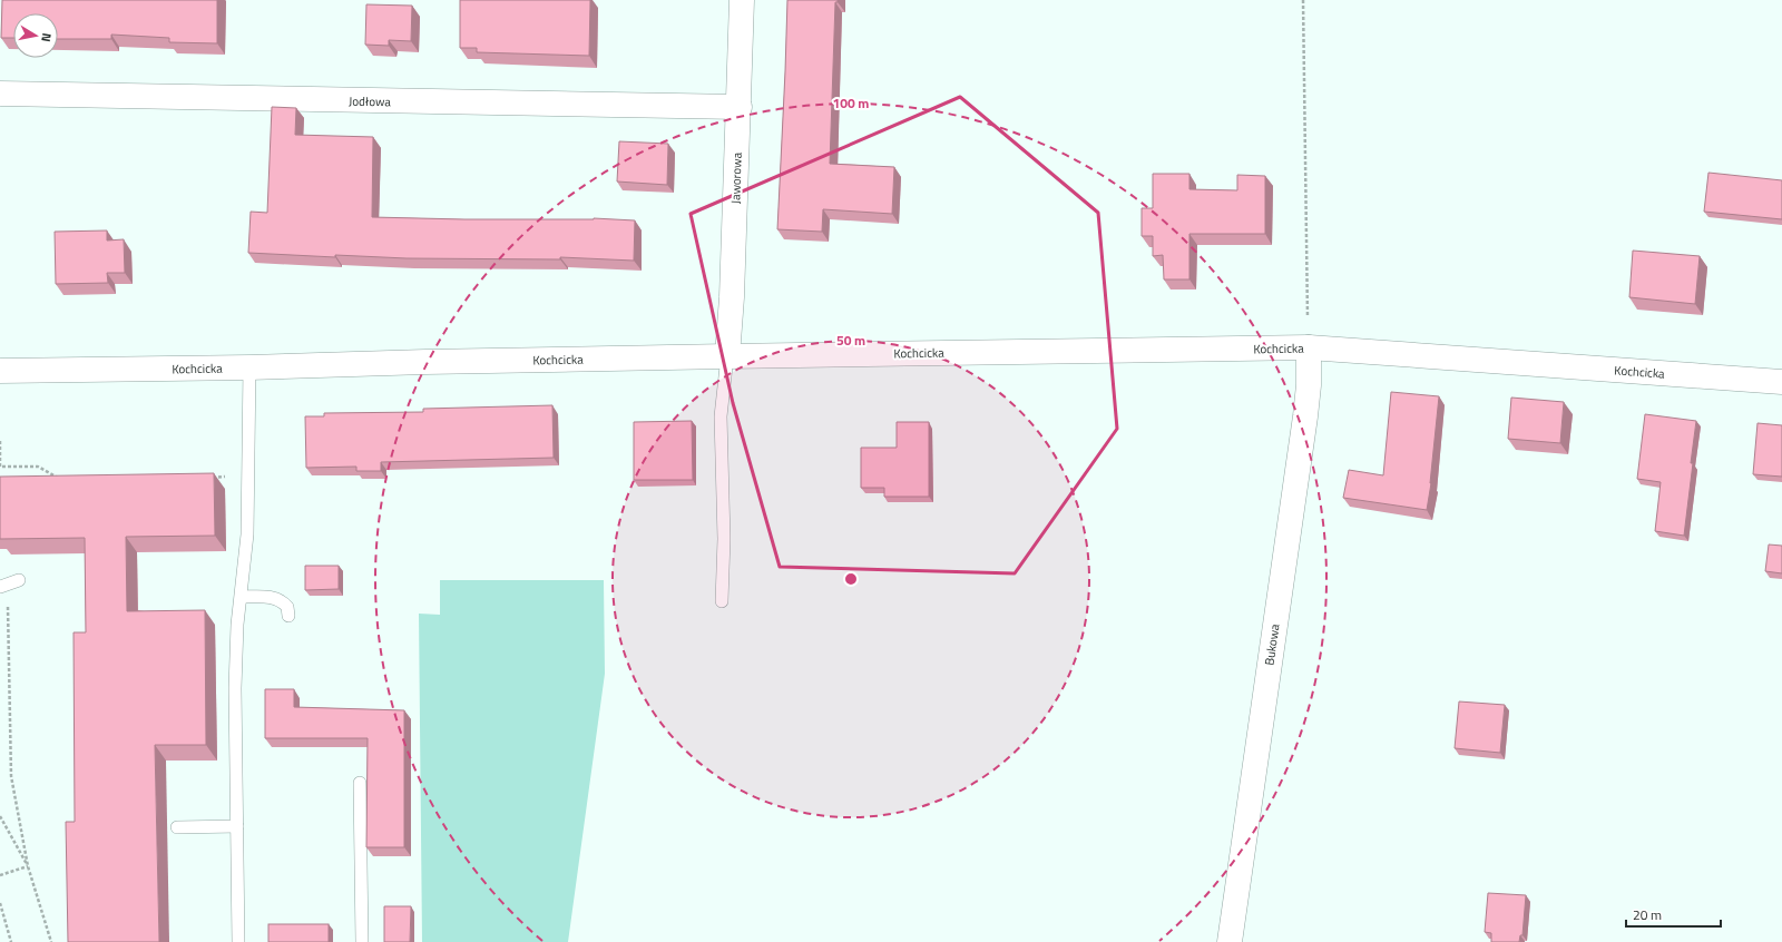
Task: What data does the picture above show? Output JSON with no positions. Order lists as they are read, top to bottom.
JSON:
{
  "streets": {
    "street": [
      "Jodłowa",
      "Jaworowa",
      "Kochcicka",
      "Bukowa"
    ]
  },
  "crossings": [
    ["Jodłowa", "Jaworowa"],
    ["Jaworowa", "Kochcicka"],
    ["Kochcicka", "Bukowa"]
  ],
  "scale_bar": "20 m",
  "north": "right",
  "rings": ["100 m", "50 m"]
}
